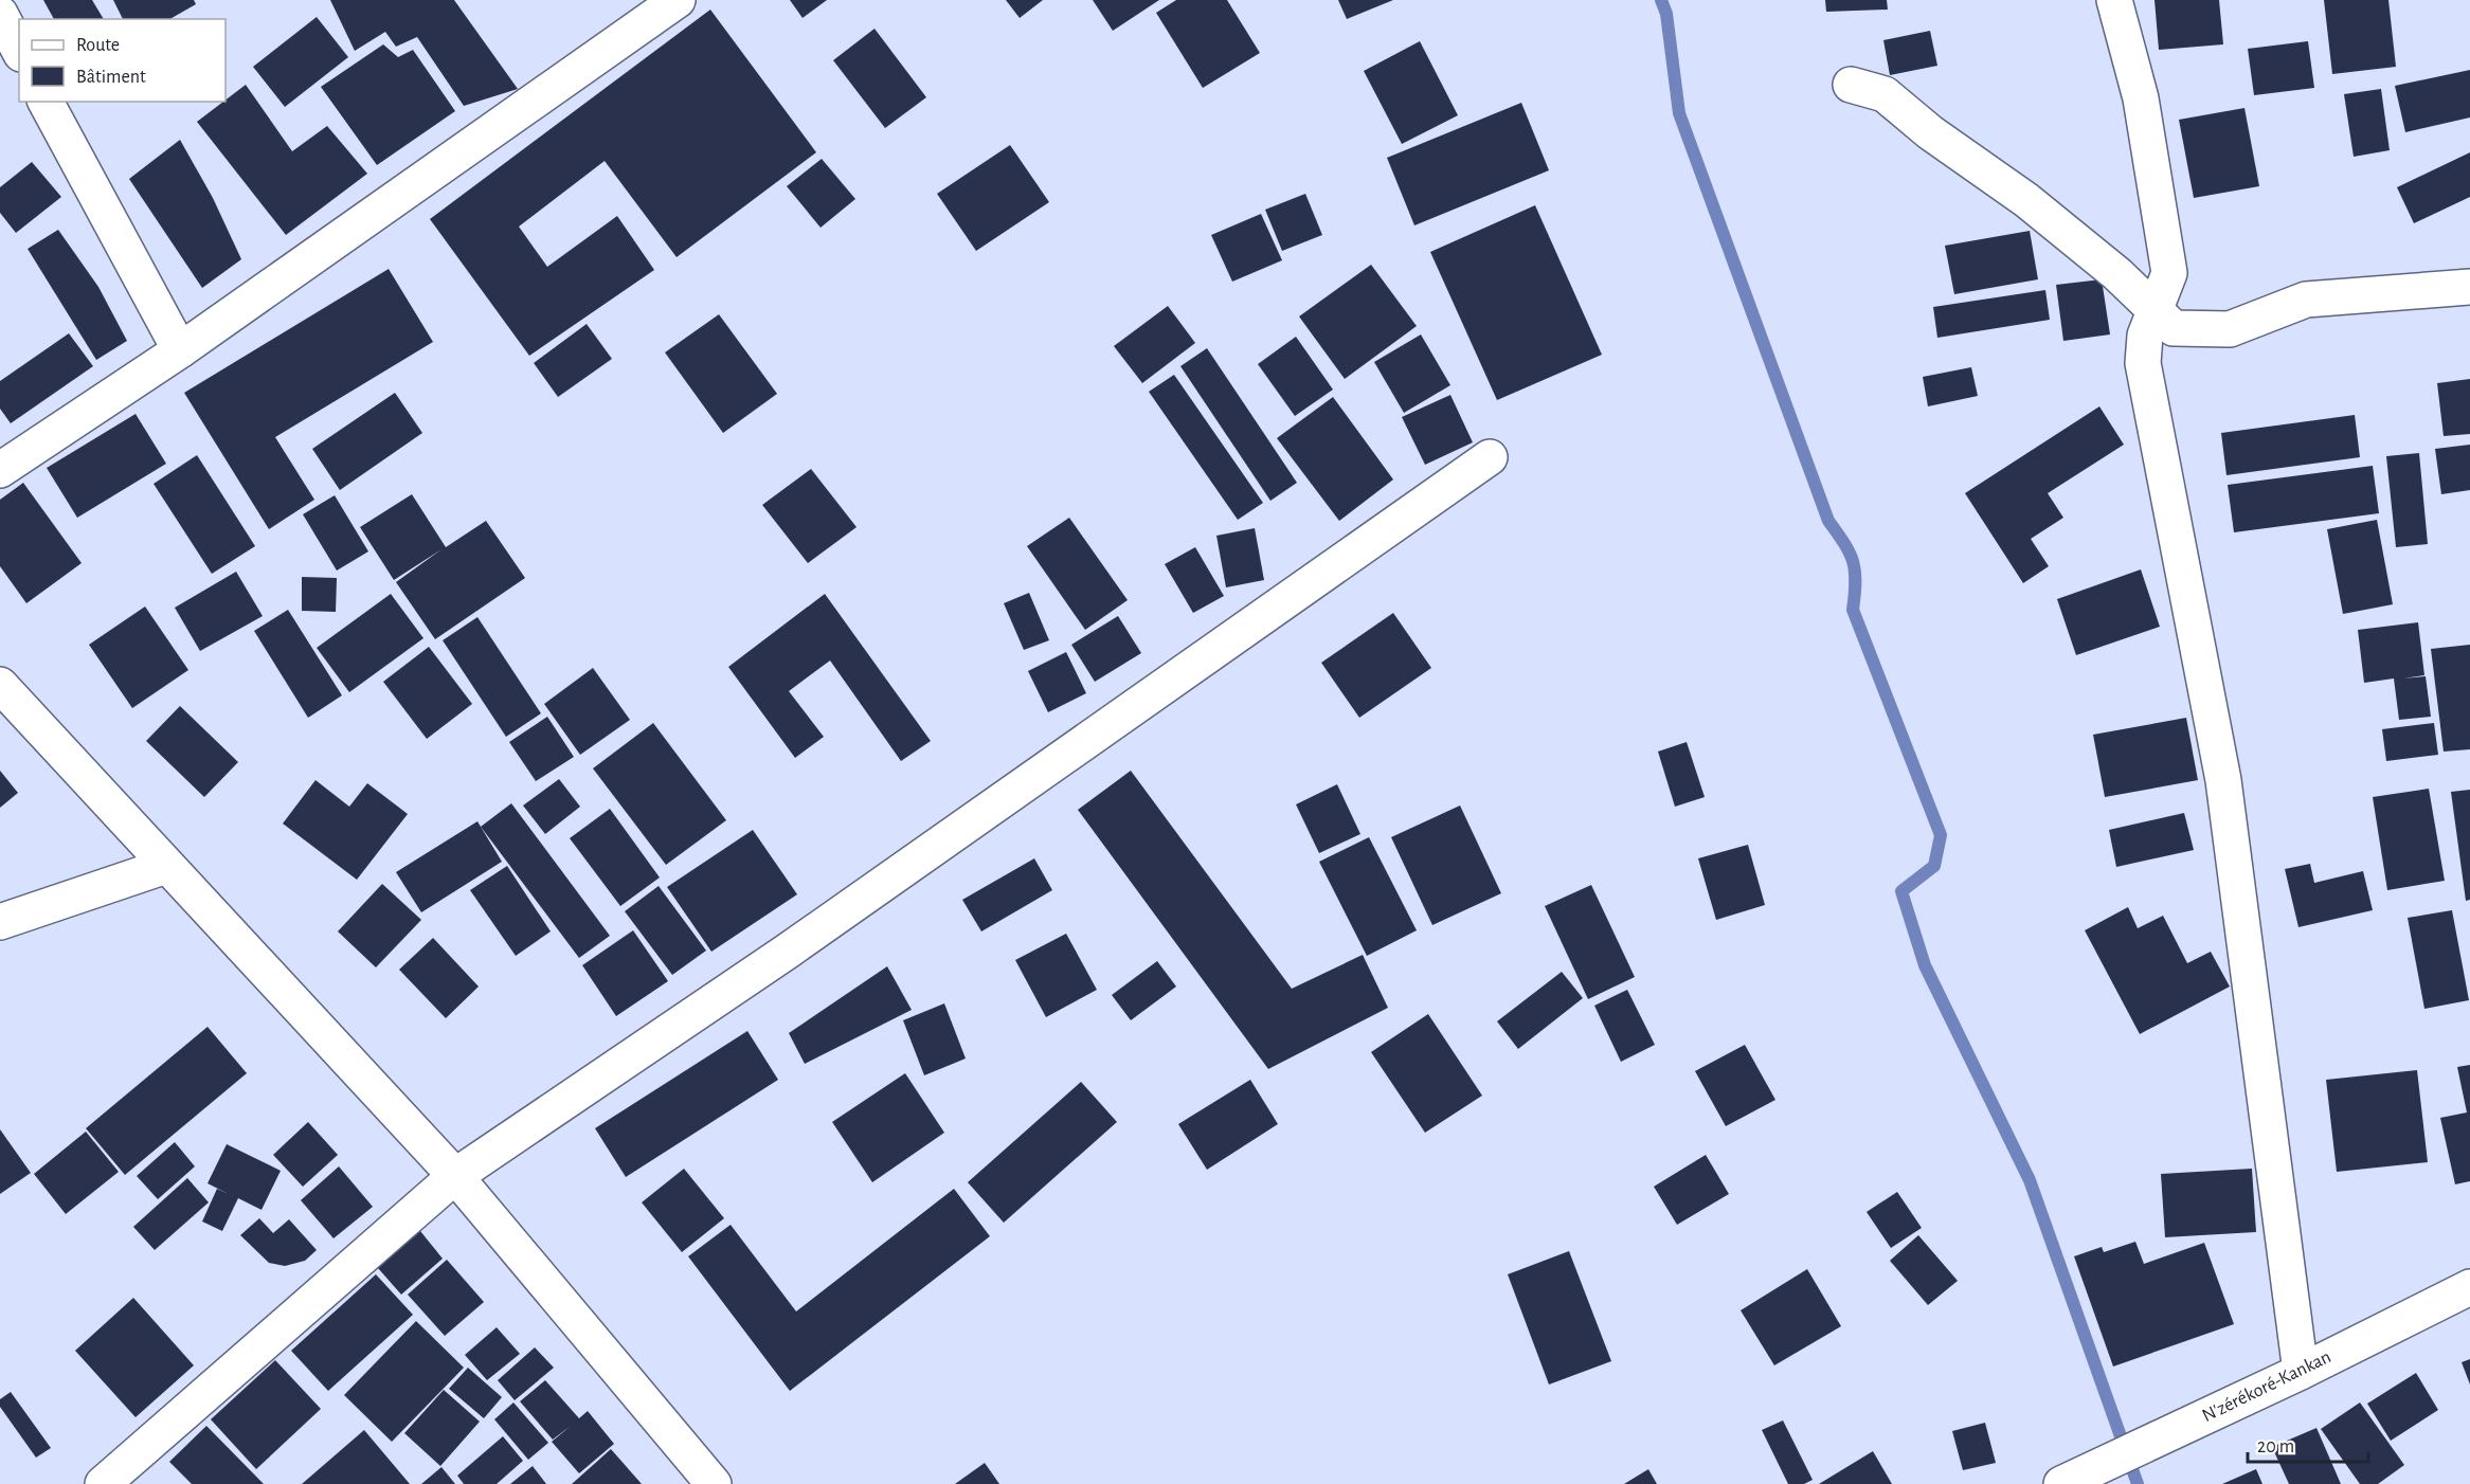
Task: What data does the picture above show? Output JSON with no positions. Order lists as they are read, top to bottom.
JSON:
{
  "streets": {
    "main road": ["N'zérékoré-Kankan"]
  },
  "legend": ["Route", "Bâtiment"],
  "scale_bar": "20 m"
}
